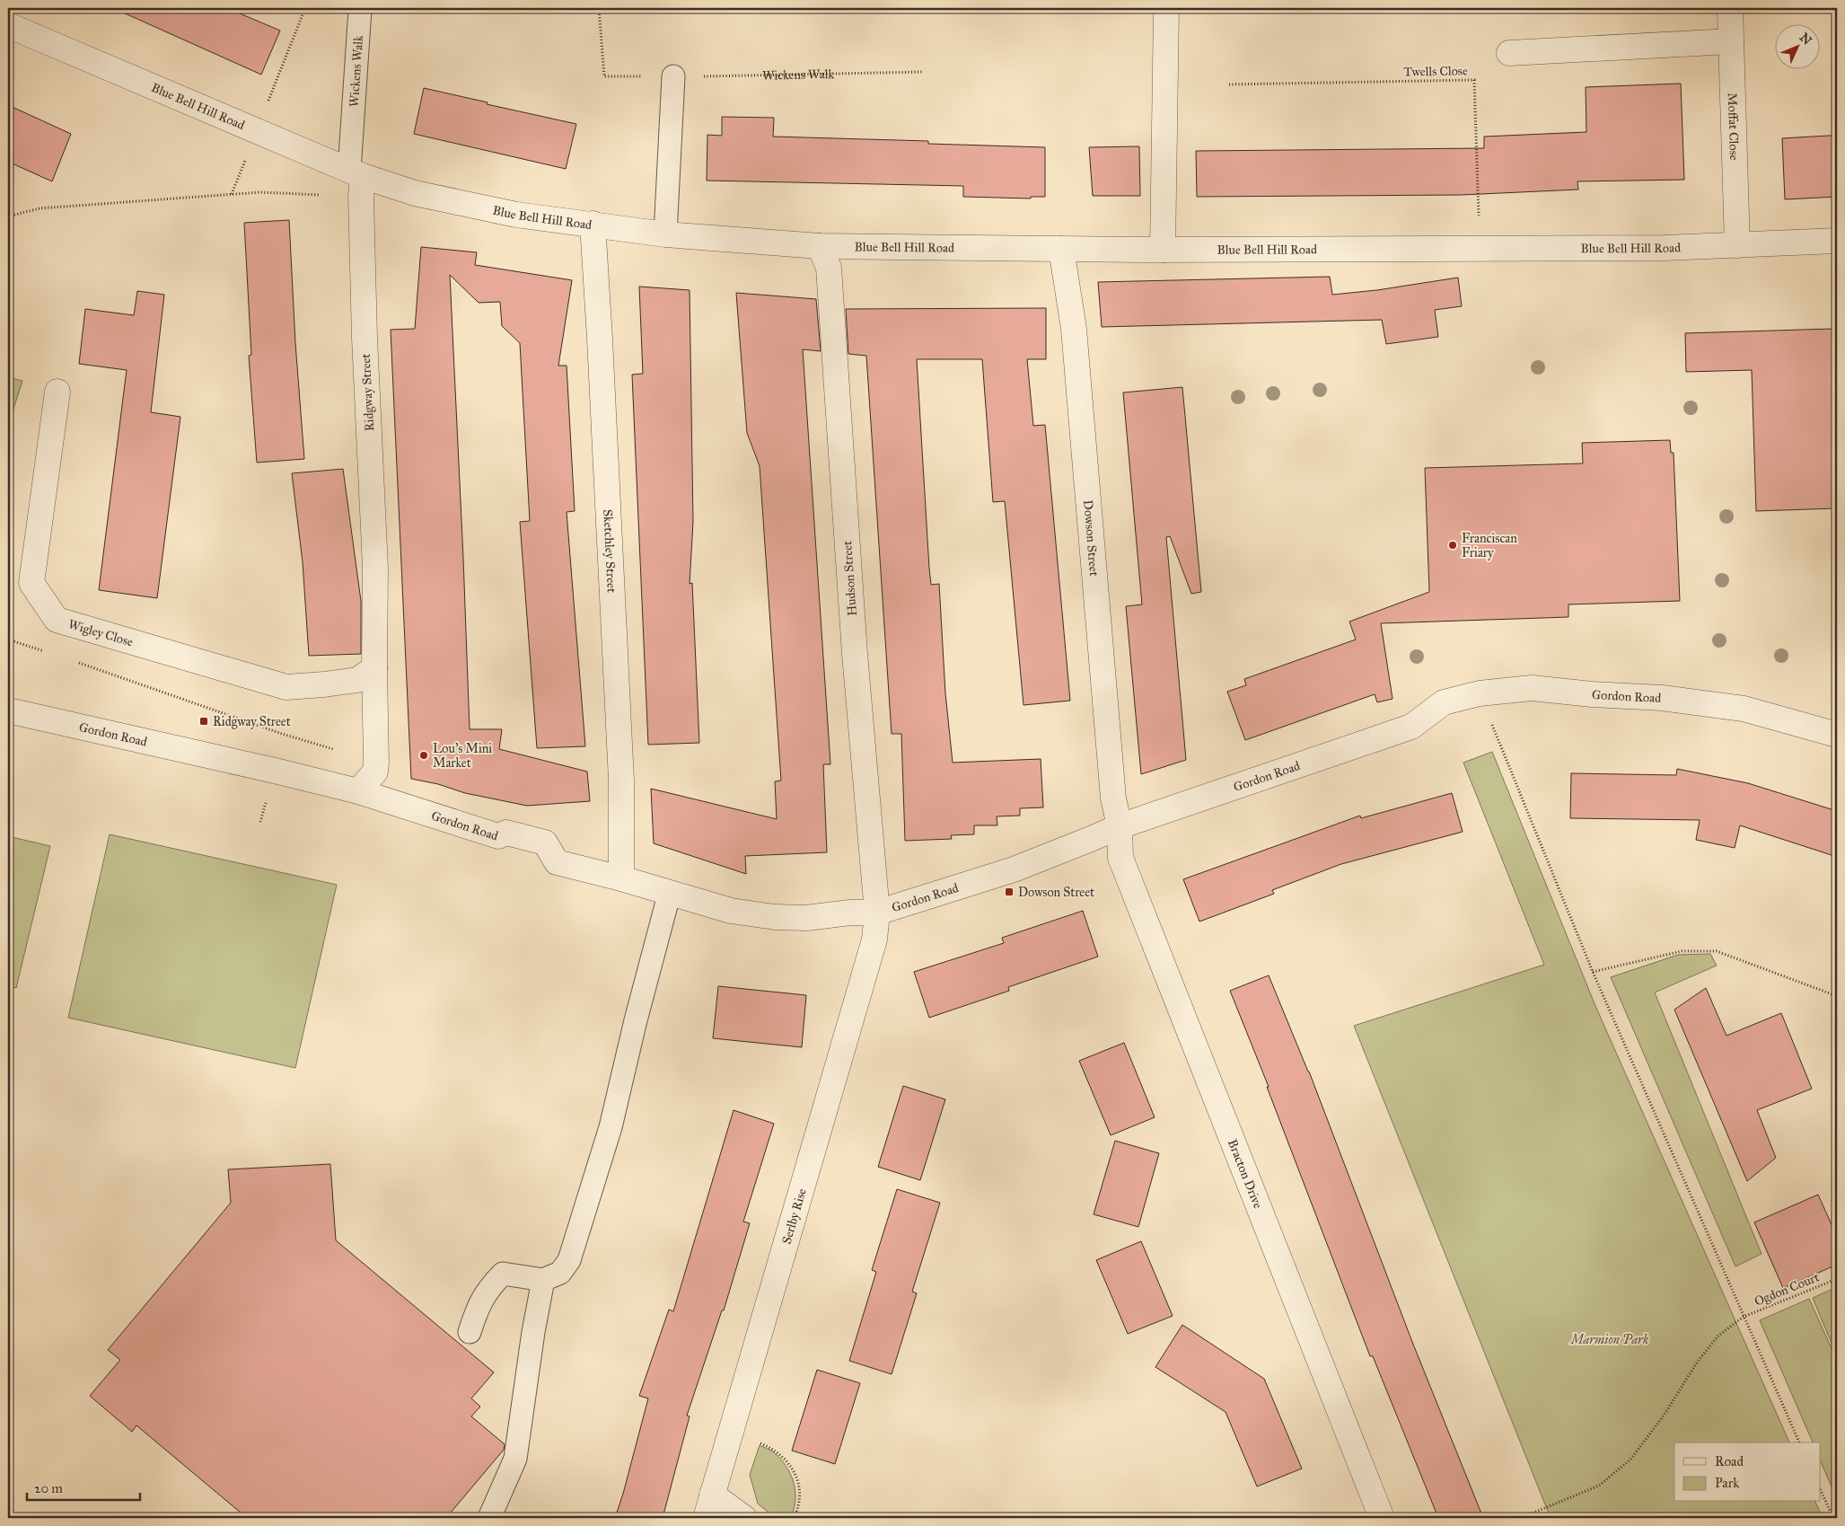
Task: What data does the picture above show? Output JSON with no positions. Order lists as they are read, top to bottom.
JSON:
{
  "streets": {
    "street": [
      "Blue Bell Hill Road",
      "Moffat Close",
      "Ridgway Street",
      "Dowson Street",
      "Sketchley Street",
      "Hudson Street",
      "Wigley Close",
      "Gordon Road",
      "Bracton Drive",
      "Serlby Rise"
    ],
    "lane": ["Wickens Walk"],
    "path": ["Twells Close", "Ogdon Court"]
  },
  "crossings": [
    ["Wickens Walk", "Blue Bell Hill Road"],
    ["Wickens Walk", "Ridgway Street"],
    ["Twells Close", "Blue Bell Hill Road"],
    ["Blue Bell Hill Road", "Moffat Close"],
    ["Blue Bell Hill Road", "Ridgway Street"],
    ["Blue Bell Hill Road", "Dowson Street"],
    ["Blue Bell Hill Road", "Sketchley Street"],
    ["Blue Bell Hill Road", "Hudson Street"],
    ["Ridgway Street", "Wigley Close"],
    ["Dowson Street", "Gordon Road"],
    ["Dowson Street", "Bracton Drive"],
    ["Sketchley Street", "Gordon Road"],
    ["Hudson Street", "Gordon Road"],
    ["Hudson Street", "Serlby Rise"],
    ["Gordon Road", "Bracton Drive"],
    ["Gordon Road", "Serlby Rise"]
  ],
  "parks": ["Marmion Park"],
  "places": {
    "other": ["Franciscan Friary", "Lou's Mini Market"],
    "transit": ["Ridgway Street", "Dowson Street"]
  },
  "legend": ["Road", "Park"],
  "scale_bar": "20 m",
  "north": "top right"
}
